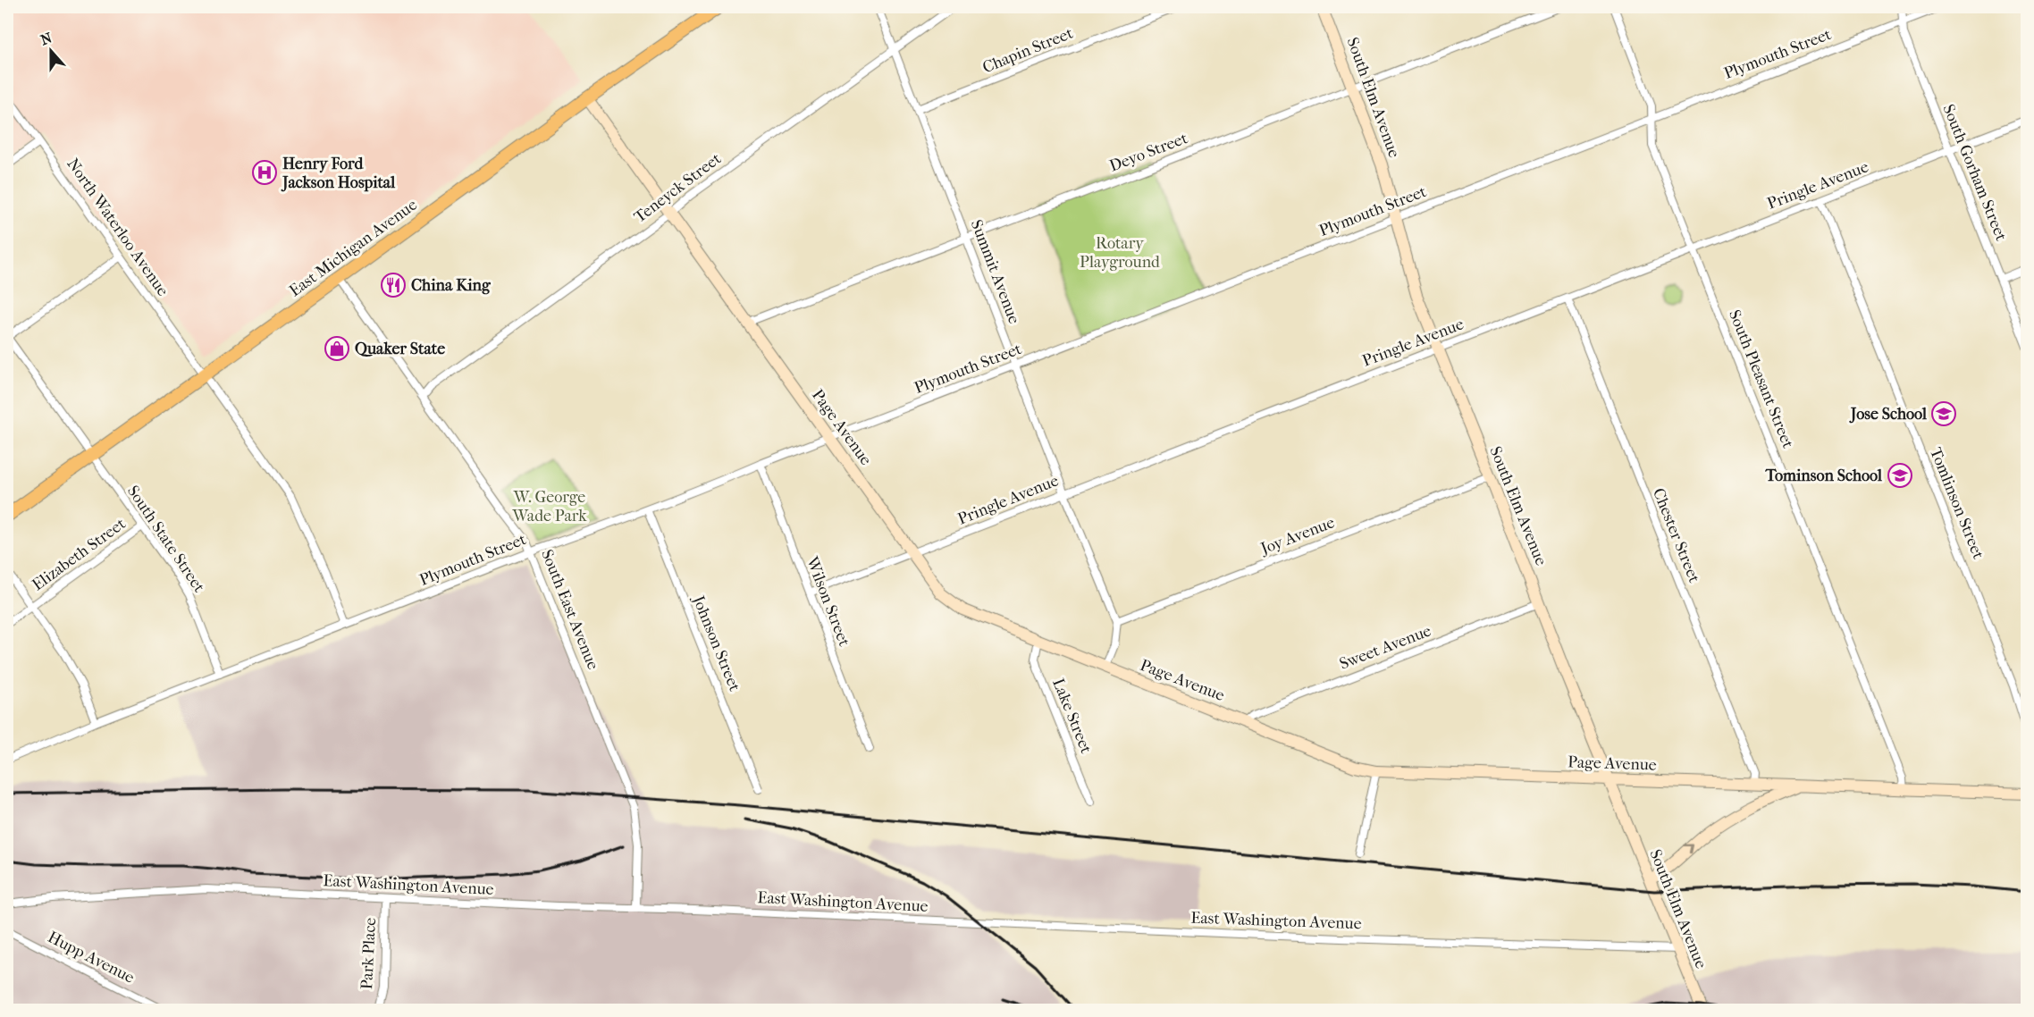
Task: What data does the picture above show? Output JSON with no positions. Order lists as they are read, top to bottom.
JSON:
{
  "streets": {
    "main road": ["East Michigan Avenue"],
    "street": [
      "Chapin Street",
      "Plymouth Street",
      "South Elm Avenue",
      "Deyo Street",
      "South Gorham Street",
      "Pringle Avenue",
      "Teneyck Street",
      "North Waterloo Avenue",
      "Summit Avenue",
      "South Pleasant Street",
      "Page Avenue",
      "Tomlinson Street",
      "Joy Avenue",
      "Chester Street",
      "South State Street",
      "Elizabeth Street",
      "Wilson Street",
      "South East Avenue",
      "Johnson Street",
      "Sweet Avenue",
      "Lake Street",
      "East Washington Avenue",
      "Park Place",
      "Hupp Avenue"
    ]
  },
  "crossings": [
    ["Chapin Street", "Summit Avenue"],
    ["Plymouth Street", "South Elm Avenue"],
    ["Plymouth Street", "South Gorham Street"],
    ["Plymouth Street", "North Waterloo Avenue"],
    ["Plymouth Street", "Summit Avenue"],
    ["Plymouth Street", "South Pleasant Street"],
    ["Plymouth Street", "Page Avenue"],
    ["Plymouth Street", "South State Street"],
    ["Plymouth Street", "Wilson Street"],
    ["Plymouth Street", "South East Avenue"],
    ["Plymouth Street", "Johnson Street"],
    ["South Elm Avenue", "Deyo Street"],
    ["South Elm Avenue", "Pringle Avenue"],
    ["South Elm Avenue", "Page Avenue"],
    ["South Elm Avenue", "Joy Avenue"],
    ["South Elm Avenue", "Sweet Avenue"],
    ["South Elm Avenue", "East Washington Avenue"],
    ["Deyo Street", "Summit Avenue"],
    ["Deyo Street", "Page Avenue"],
    ["South Gorham Street", "Pringle Avenue"],
    ["Pringle Avenue", "Summit Avenue"],
    ["Pringle Avenue", "South Pleasant Street"],
    ["Pringle Avenue", "Page Avenue"],
    ["Pringle Avenue", "Tomlinson Street"],
    ["Pringle Avenue", "Chester Street"],
    ["Pringle Avenue", "Wilson Street"],
    ["Teneyck Street", "Summit Avenue"],
    ["Teneyck Street", "Page Avenue"],
    ["Teneyck Street", "South East Avenue"],
    ["North Waterloo Avenue", "East Michigan Avenue"],
    ["East Michigan Avenue", "Page Avenue"],
    ["East Michigan Avenue", "South State Street"],
    ["East Michigan Avenue", "South East Avenue"],
    ["Summit Avenue", "Page Avenue"],
    ["Summit Avenue", "Joy Avenue"],
    ["South Pleasant Street", "Page Avenue"],
    ["Page Avenue", "Chester Street"],
    ["Page Avenue", "Sweet Avenue"],
    ["Page Avenue", "Lake Street"],
    ["South State Street", "Elizabeth Street"],
    ["South East Avenue", "East Washington Avenue"],
    ["East Washington Avenue", "Park Place"]
  ],
  "parks": ["Rotary Playground", "W. George Wade Park"],
  "places": {
    "hospital": ["Henry Ford Jackson Hospital"],
    "restaurant": ["China King"],
    "shop": ["Quaker State"],
    "school or university": ["Jose School", "Tominson School"]
  },
  "north": "top"
}
